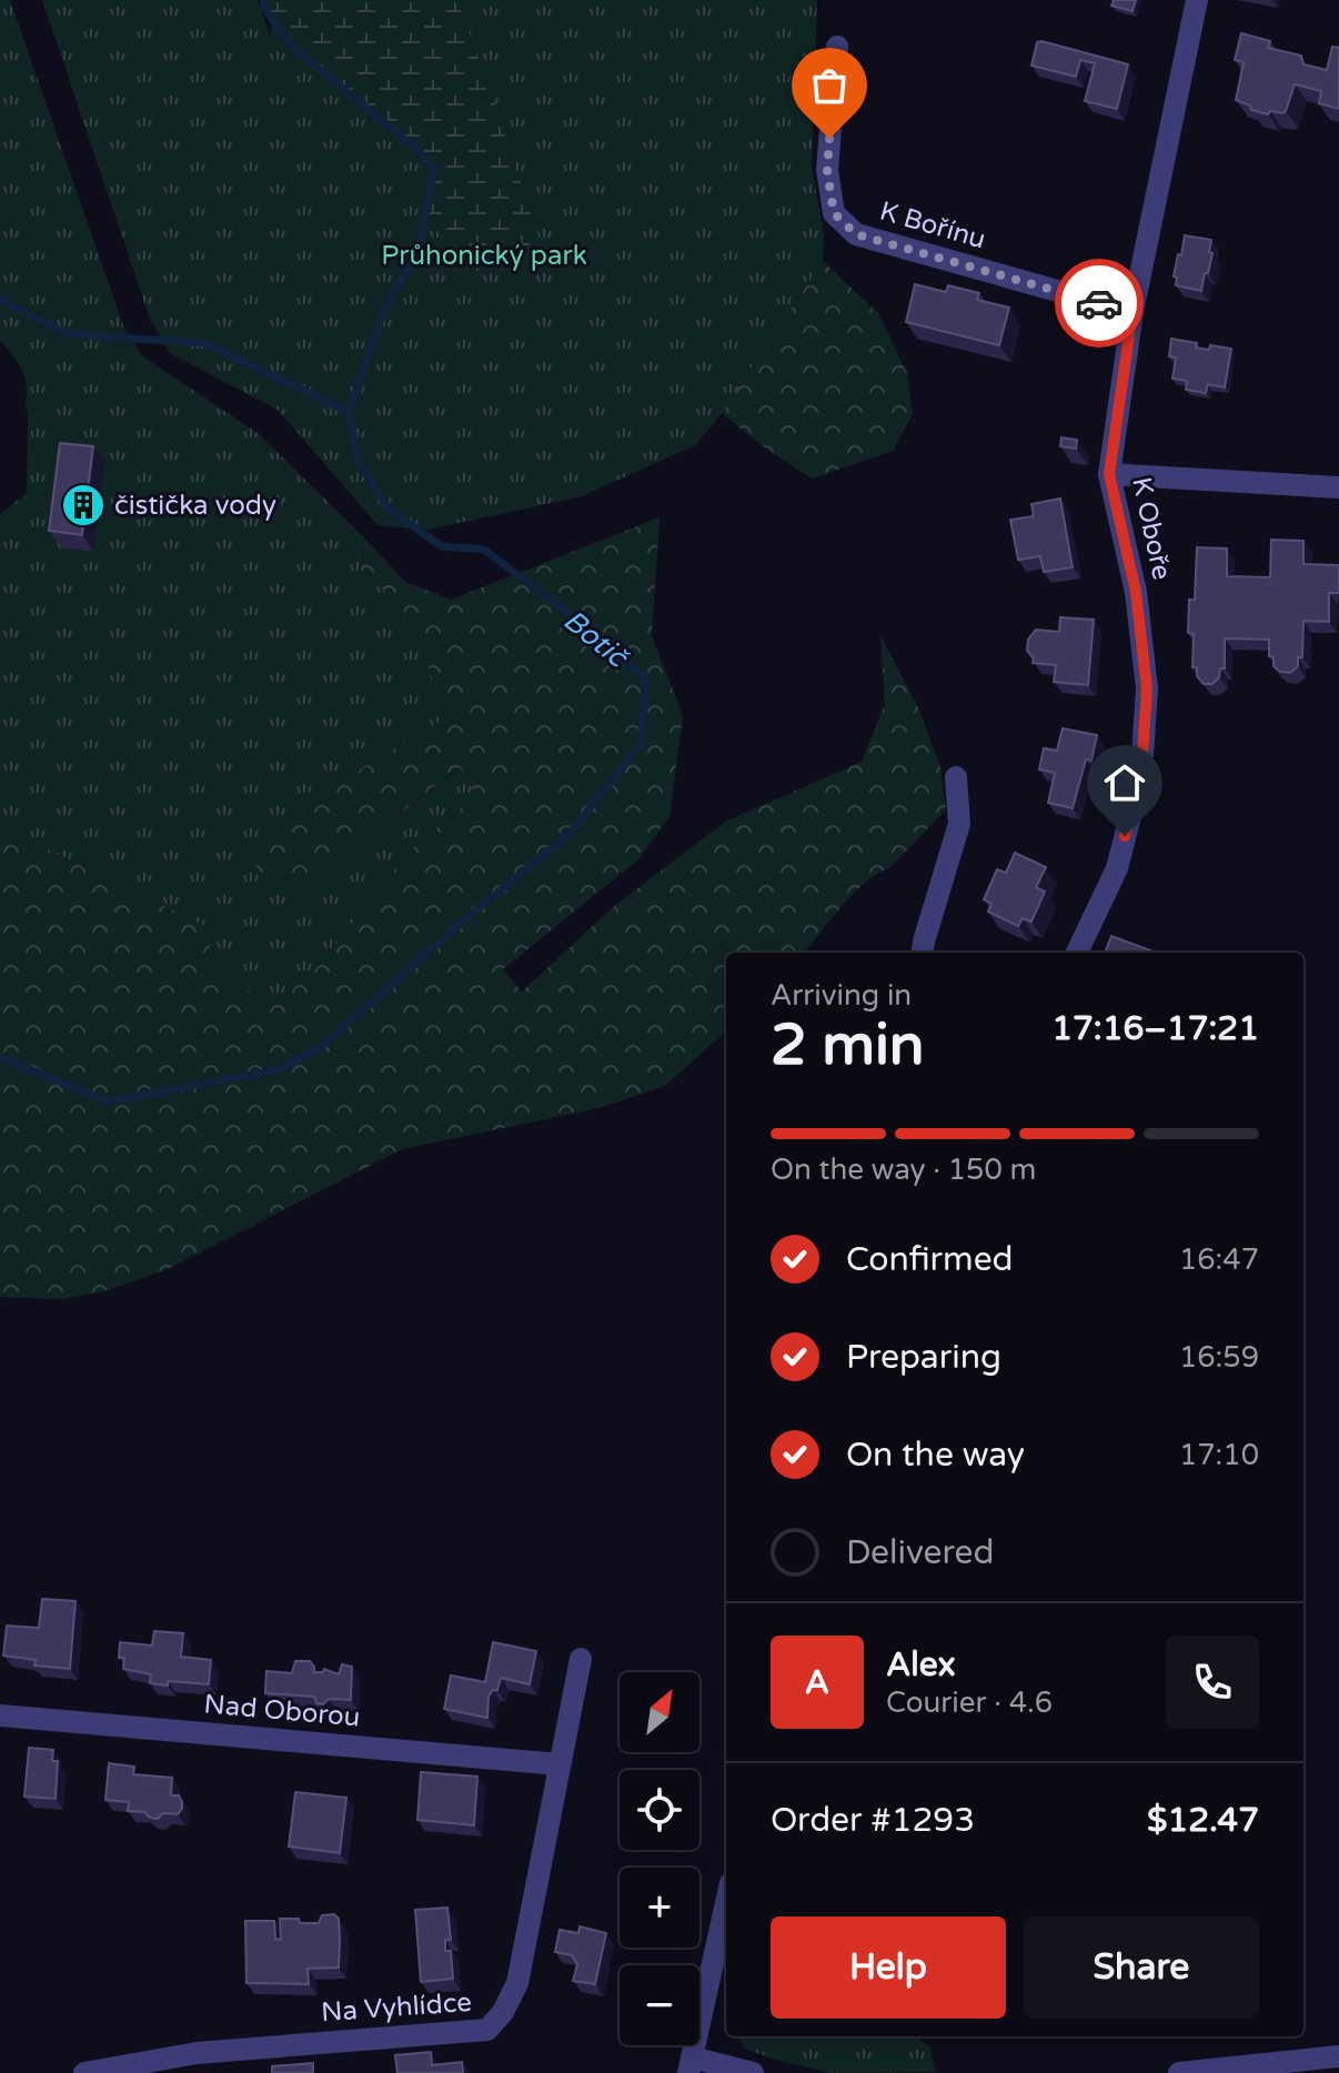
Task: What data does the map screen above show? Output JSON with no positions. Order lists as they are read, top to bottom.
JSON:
{
  "streets": {
    "street": [
      "K Bořínu",
      "K Oboře",
      "Nad Oborou",
      "Na Vyhlídce"
    ]
  },
  "crossings": [
    ["K Bořínu", "K Oboře"],
    ["Nad Oborou", "Na Vyhlídce"]
  ],
  "water": ["Botič"],
  "parks": ["Průhonický park"],
  "places": {
    "building": ["čistička vody"]
  },
  "north": "top right",
  "page": {
    "heading": ["2 min", "Arriving in", "17:16–17:21"],
    "panel": [
      "Alex",
      "Courier · 4.6",
      "Order #1293",
      "$12.47"
    ],
    "bar": "On the way · 150 m",
    "list": [
      ["Confirmed", "16:47"],
      ["Preparing", "16:59"],
      ["On the way", "17:10"],
      "Delivered"
    ],
    "round": "A",
    "map_buttons": ["+", "−"],
    "buttons": ["Help", "Share"]
  }
}
